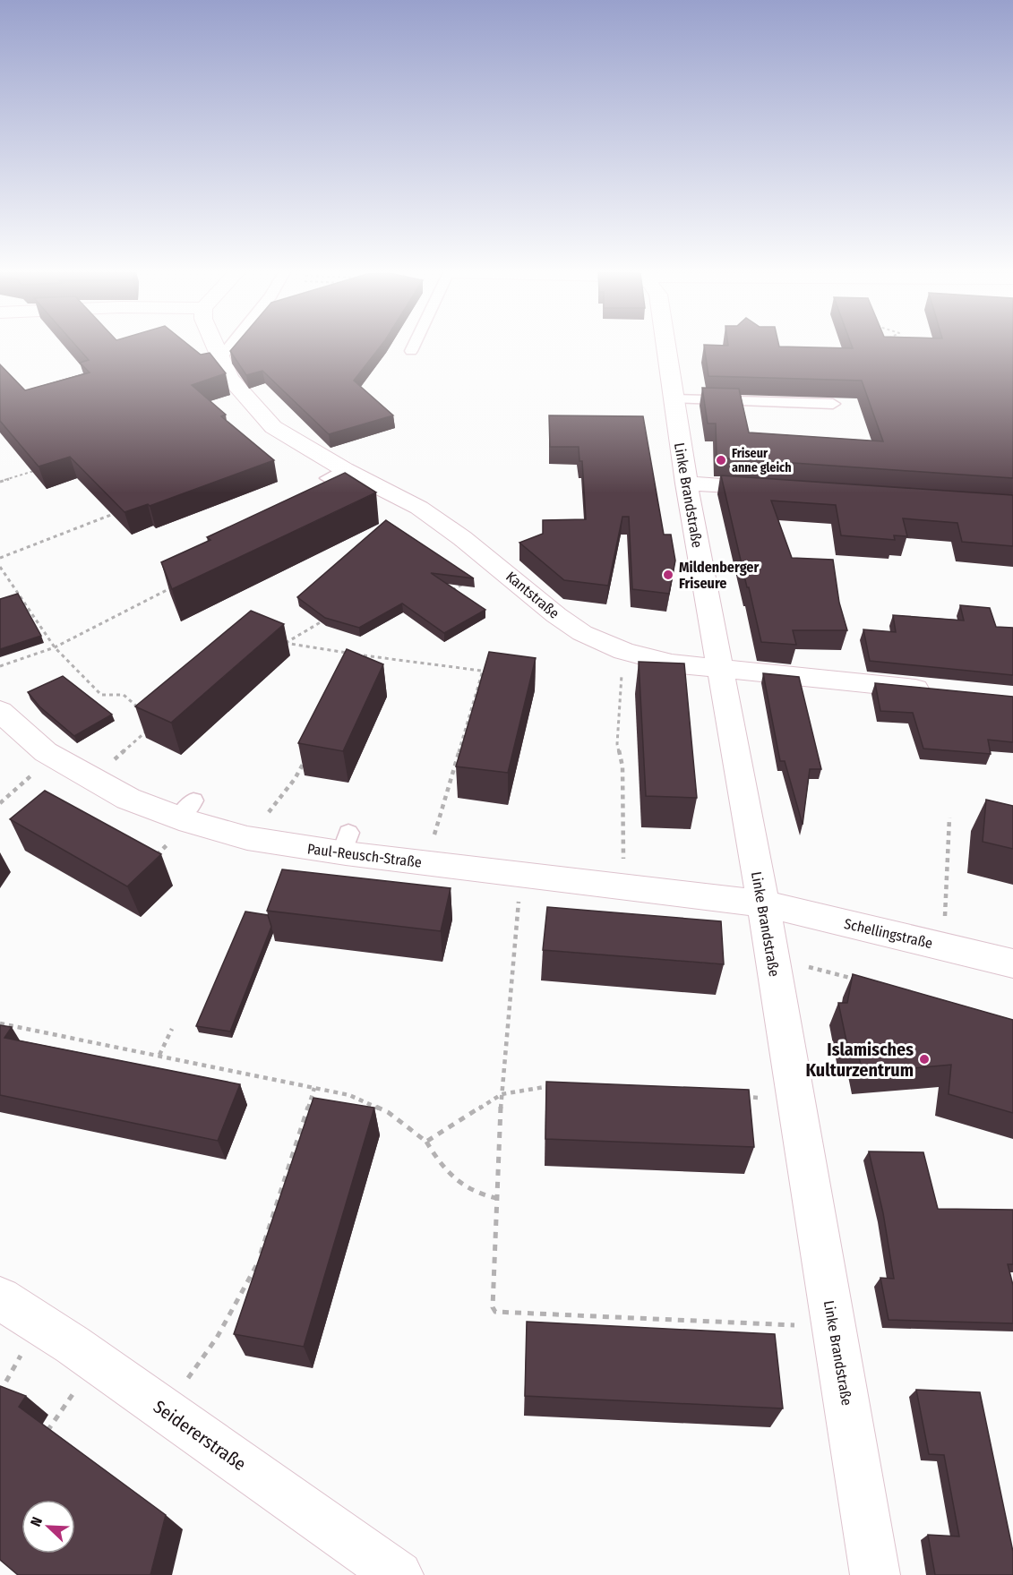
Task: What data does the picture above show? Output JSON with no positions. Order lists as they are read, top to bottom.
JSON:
{
  "streets": {
    "street": [
      "Linke Brandstraße",
      "Kantstraße",
      "Paul-Reusch-Straße",
      "Schellingstraße",
      "Seidererstraße"
    ]
  },
  "crossings": [
    ["Linke Brandstraße", "Kantstraße"],
    ["Linke Brandstraße", "Paul-Reusch-Straße"],
    ["Linke Brandstraße", "Schellingstraße"],
    ["Paul-Reusch-Straße", "Schellingstraße"]
  ],
  "places": ["Friseur anne gleich", "Mildenberger Friseure", "Islamisches Kulturzentrum"],
  "north": "top left"
}
